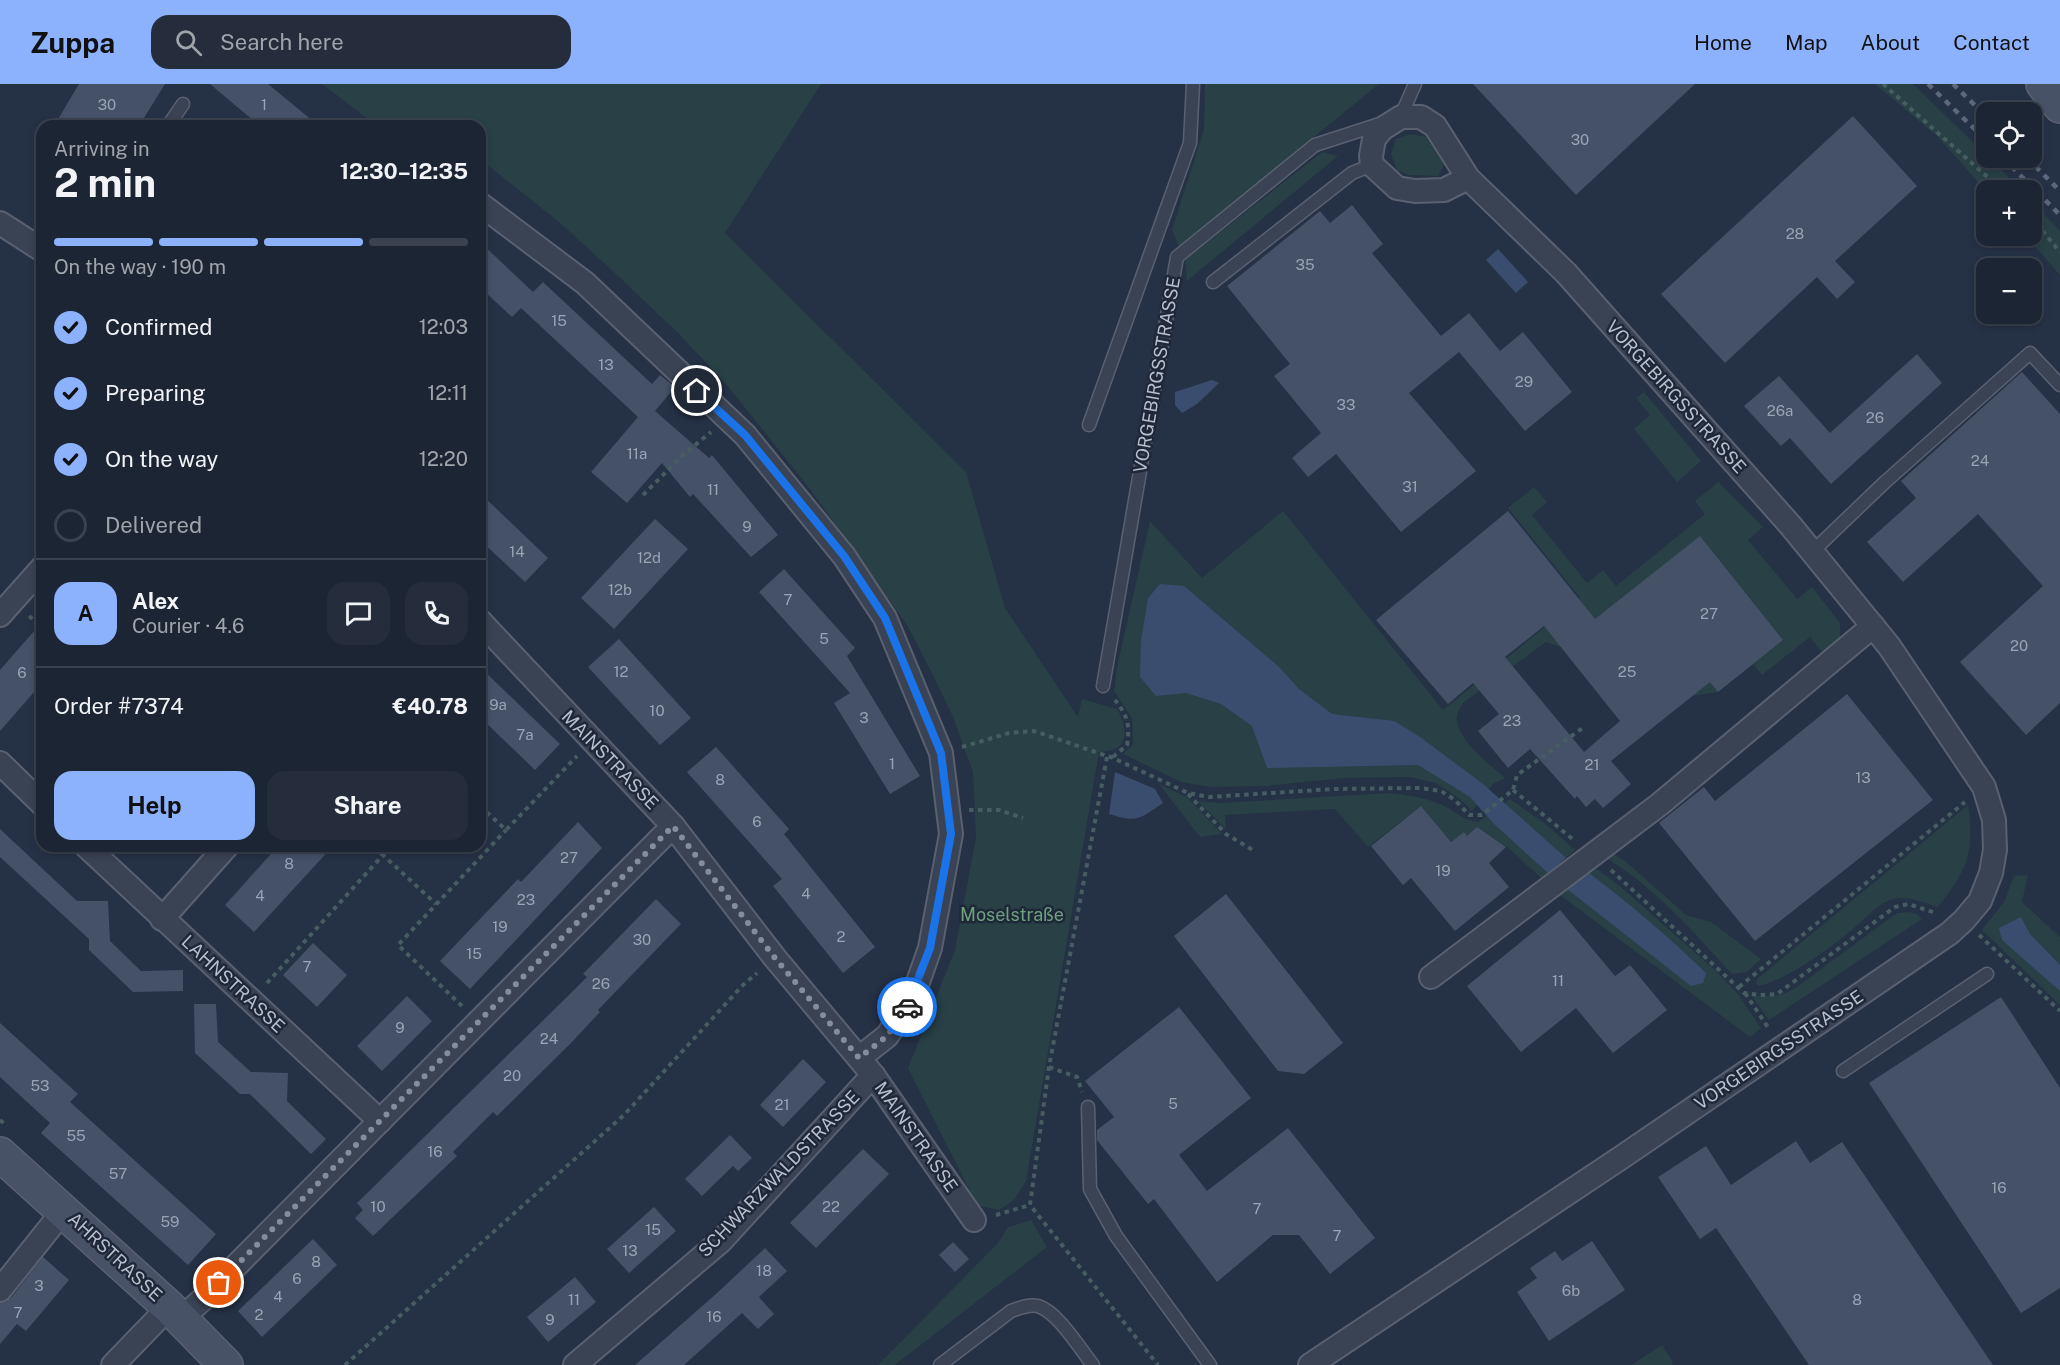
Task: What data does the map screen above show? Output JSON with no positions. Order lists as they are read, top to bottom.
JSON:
{
  "streets": {
    "street": [
      "VORGEBIRGSSTRASSE",
      "MAINSTRASSE",
      "LAHNSTRASSE",
      "SCHWARZWALDSTRASSE",
      "AHRSTRASSE"
    ]
  },
  "crossings": [
    ["MAINSTRASSE", "SCHWARZWALDSTRASSE"]
  ],
  "parks": ["Moselstraße"],
  "house_numbers": [
    "30",
    "1",
    "30",
    "28",
    "35",
    "15",
    "13",
    "29",
    "33",
    "26a",
    "26",
    "11a",
    "24",
    "31",
    "11",
    "9",
    "14",
    "12d",
    "12b",
    "7",
    "27",
    "5",
    "20",
    "12",
    "25",
    "6",
    "9a",
    "10",
    "3",
    "23",
    "7a",
    "1",
    "21",
    "13",
    "8",
    "6",
    "27",
    "8",
    "19",
    "4",
    "4",
    "23",
    "19",
    "2",
    "30",
    "15",
    "7",
    "11",
    "26",
    "9",
    "24",
    "20",
    "53",
    "5",
    "21",
    "55",
    "16",
    "57",
    "16",
    "10",
    "22",
    "7",
    "59",
    "15",
    "7",
    "13",
    "8",
    "18",
    "6",
    "3",
    "6b",
    "4",
    "11",
    "8",
    "7",
    "2",
    "16",
    "9"
  ],
  "page": {
    "header": "Zuppa",
    "search": "Search here",
    "nav": [
      "Home",
      "Map",
      "About",
      "Contact"
    ],
    "map_buttons": ["+", "−"],
    "heading": ["2 min", "Arriving in", "12:30–12:35"],
    "panel": [
      "Alex",
      "Courier · 4.6",
      "Order #7374",
      "€40.78"
    ],
    "bar": "On the way · 190 m",
    "list": [
      ["Confirmed", "12:03"],
      ["Preparing", "12:11"],
      ["On the way", "12:20"],
      "Delivered"
    ],
    "round": "A",
    "buttons": ["Help", "Share"]
  }
}
